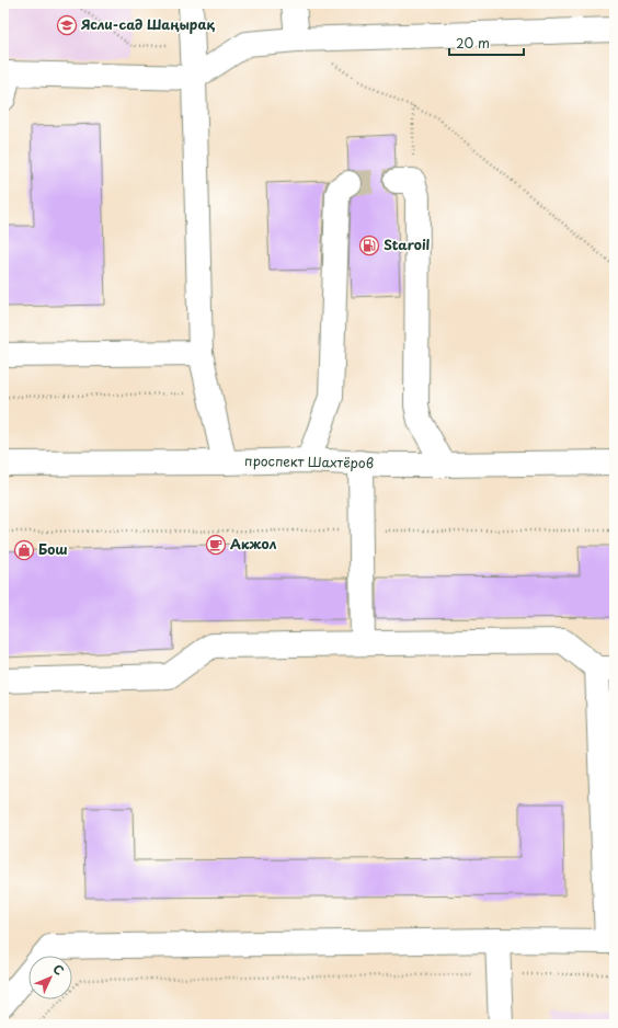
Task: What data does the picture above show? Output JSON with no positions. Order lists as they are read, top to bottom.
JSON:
{
  "streets": {
    "street": ["проспект Шахтёров"]
  },
  "places": {
    "school or university": ["Ясли-сад Шаңырақ"],
    "fuel station": ["Staroil"],
    "cafe": ["Акжол"],
    "shop": ["Бош"]
  },
  "scale_bar": "20 m",
  "north": "top right"
}
